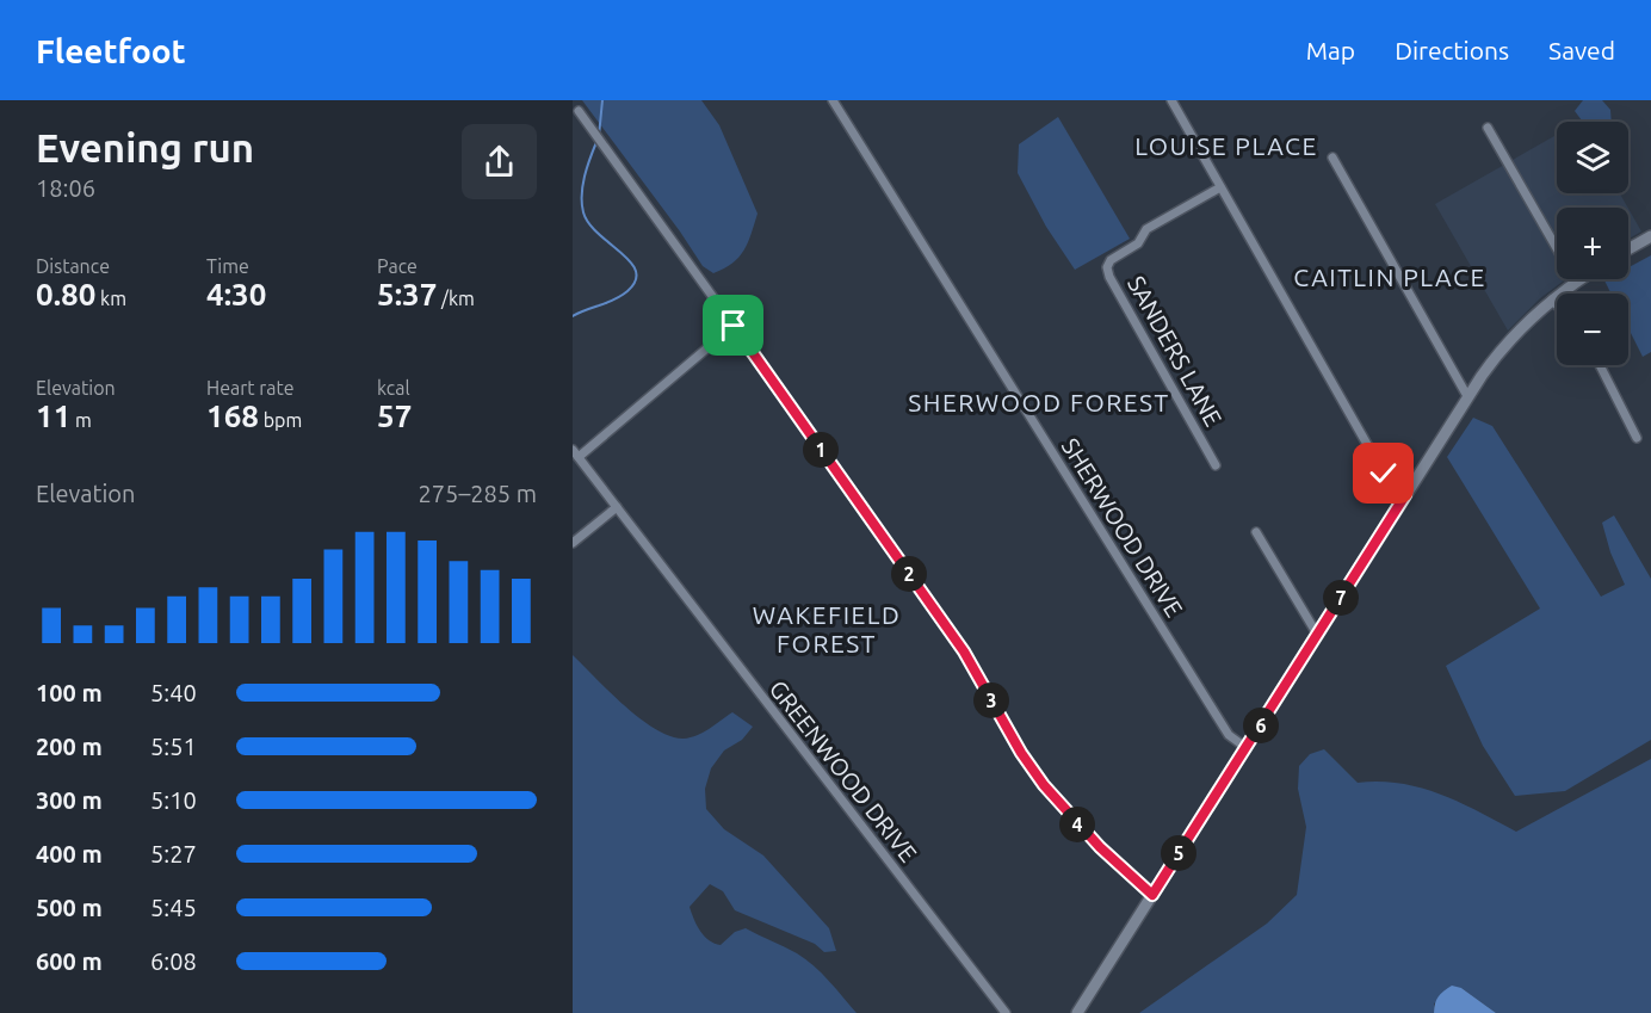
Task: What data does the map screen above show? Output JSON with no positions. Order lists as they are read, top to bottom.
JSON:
{
  "streets": {
    "street": ["SANDERS LANE", "SHERWOOD DRIVE", "GREENWOOD DRIVE"]
  },
  "districts": [
    "LOUISE PLACE",
    "CAITLIN PLACE",
    "SHERWOOD FOREST",
    "WAKEFIELD FOREST"
  ],
  "page": {
    "header": "Fleetfoot",
    "nav": ["Map", "Directions", "Saved"],
    "heading": ["Evening run", "18:06"],
    "map_buttons": ["+", "−"],
    "stats": [
      ["Distance", "0.80 km"],
      ["Time", "4:30"],
      ["Pace", "5:37 /km"],
      ["Elevation", "11 m"],
      ["Heart rate", "168 bpm"],
      ["kcal", "57"]
    ],
    "pins": [
      "1",
      "2",
      "7",
      "3",
      "6",
      "4",
      "5"
    ],
    "chart": ["Elevation", "275–285 m"],
    "list": [
      {
        "name": "100 m",
        "note": "5:40"
      },
      {
        "name": "200 m",
        "note": "5:51"
      },
      {
        "name": "300 m",
        "note": "5:10"
      },
      {
        "name": "400 m",
        "note": "5:27"
      },
      {
        "name": "500 m",
        "note": "5:45"
      },
      {
        "name": "600 m",
        "note": "6:08"
      }
    ]
  }
}
